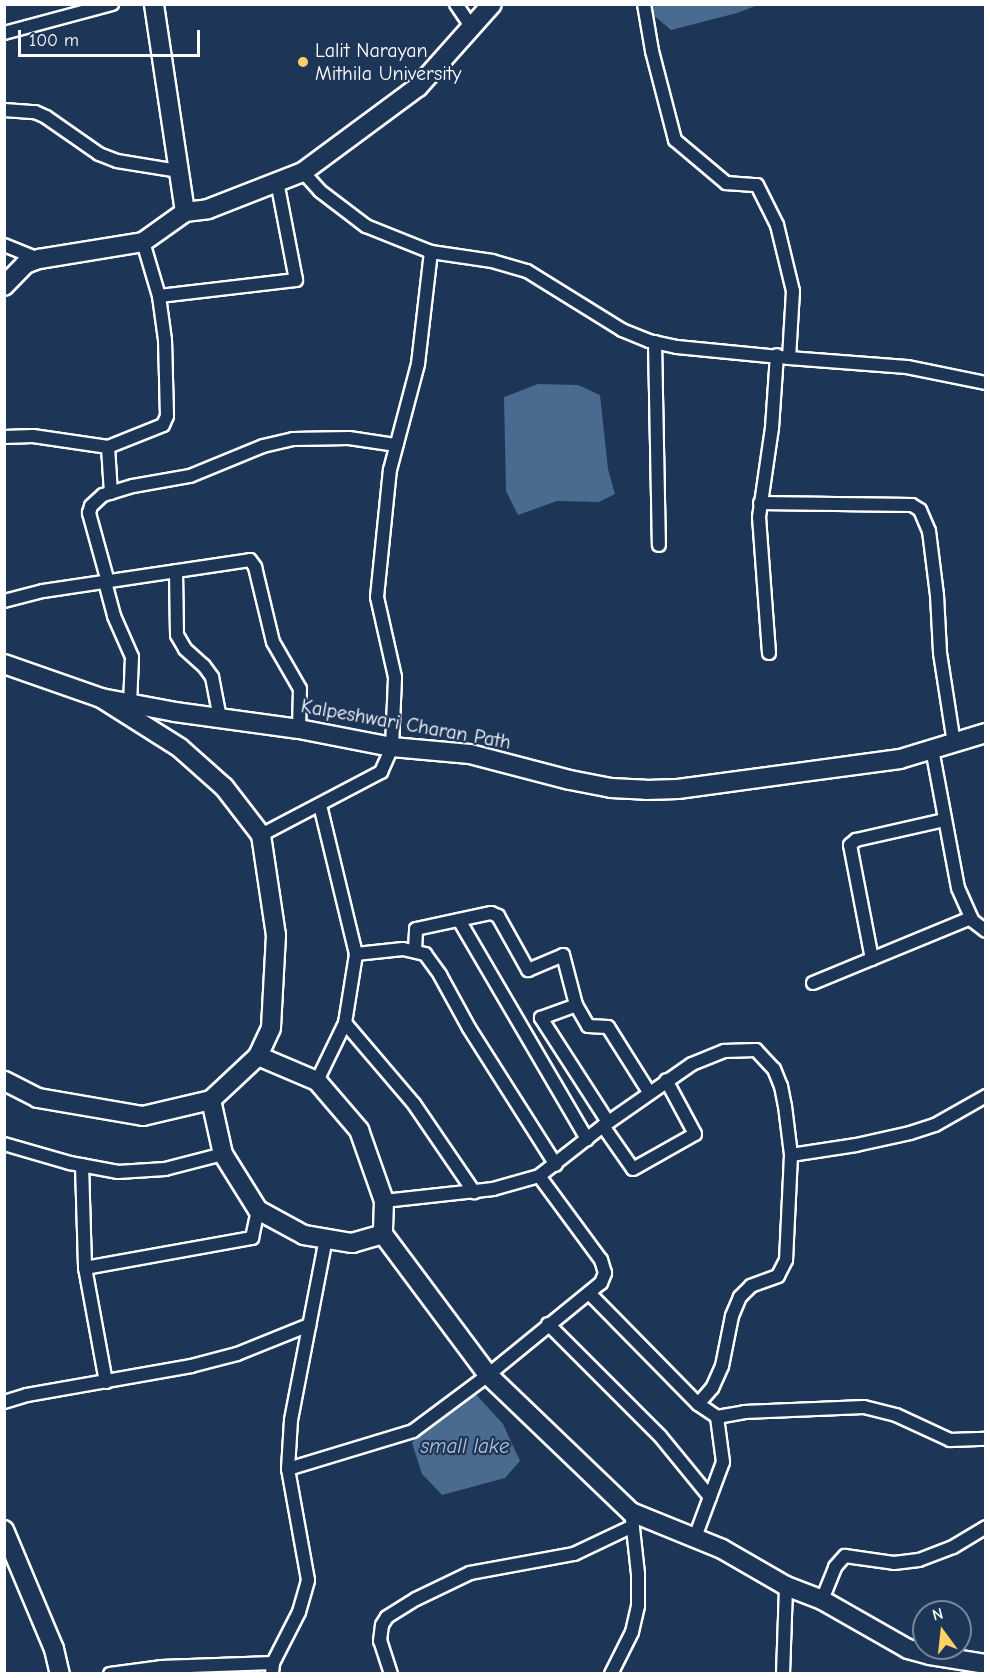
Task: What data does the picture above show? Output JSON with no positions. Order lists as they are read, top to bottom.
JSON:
{
  "streets": {
    "street": ["Kalpeshwari Charan Path"]
  },
  "water": ["small lake"],
  "places": ["Lalit Narayan Mithila University"],
  "scale_bar": "100 m",
  "north": "top"
}
